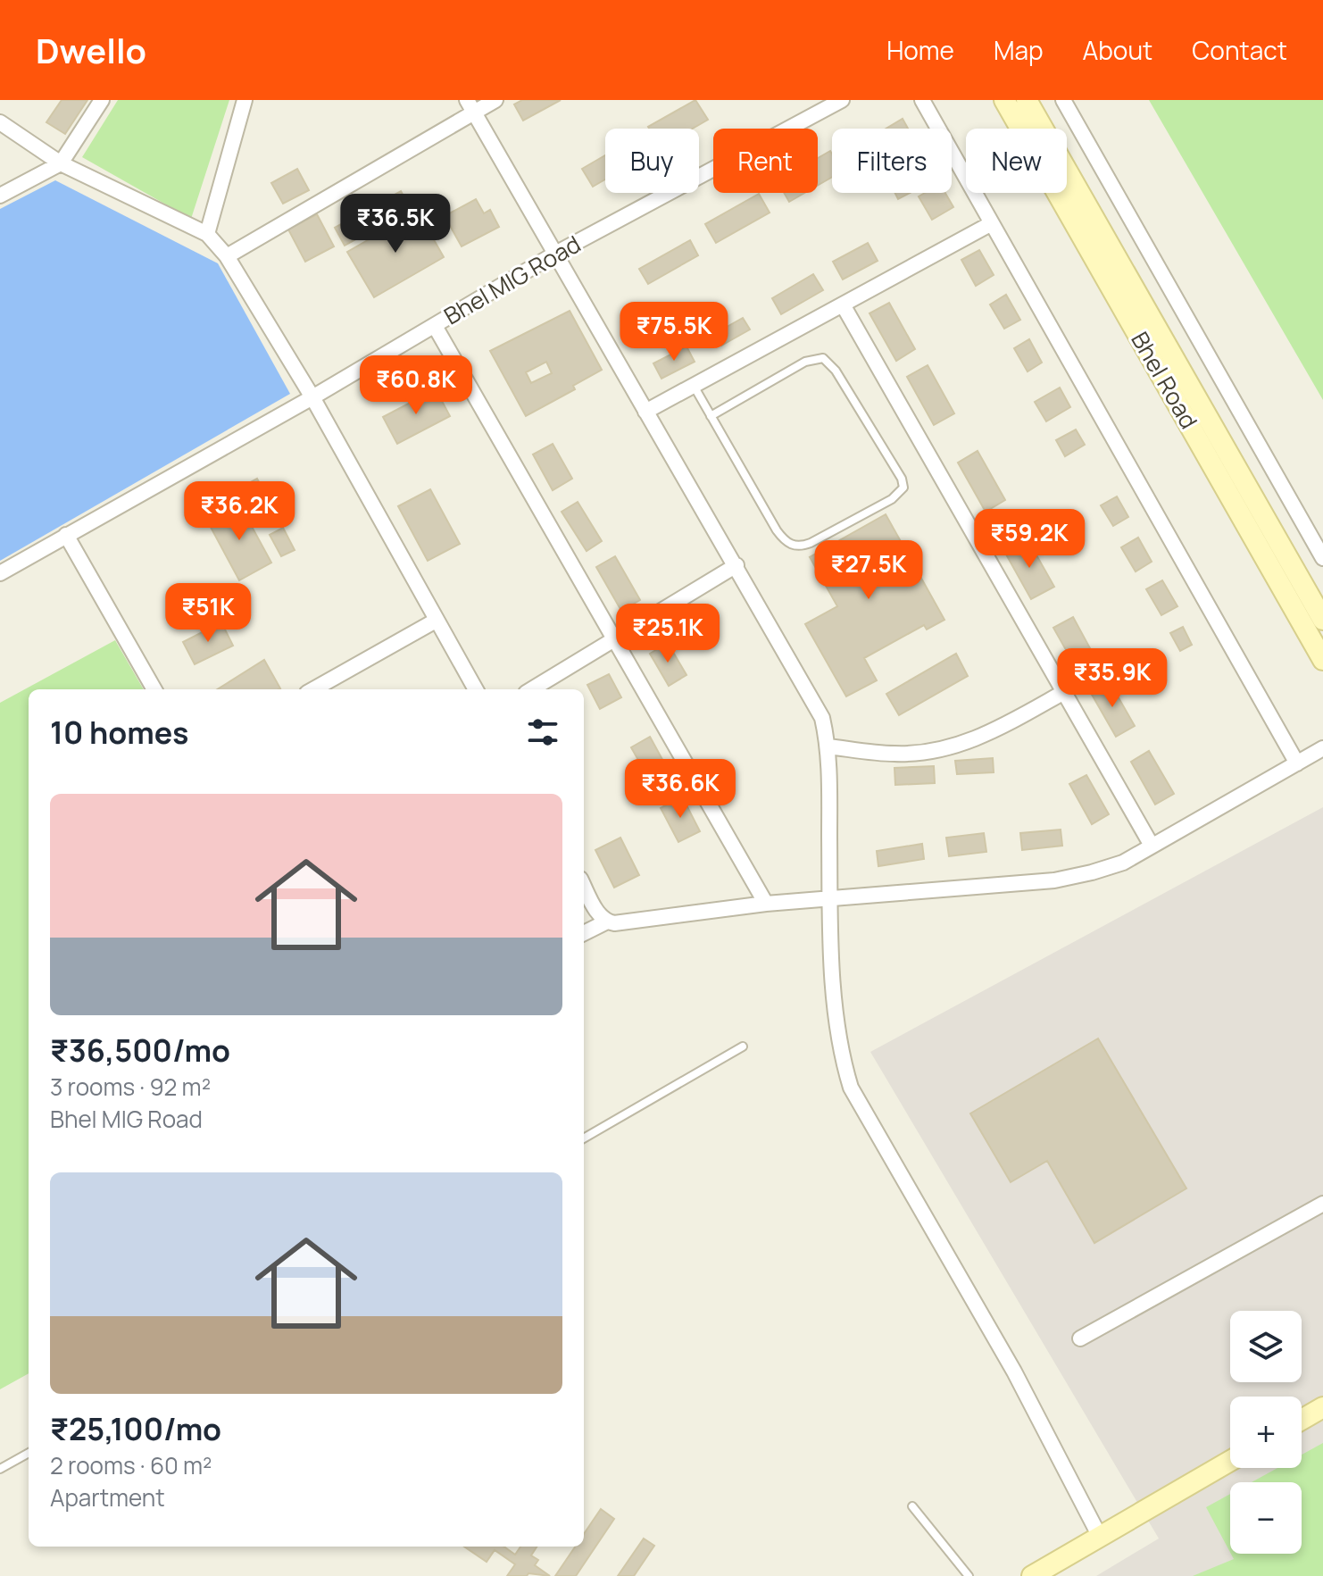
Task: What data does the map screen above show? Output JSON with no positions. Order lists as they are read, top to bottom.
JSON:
{
  "streets": {
    "street": ["Bhel MIG Road", "Bhel Road"]
  },
  "page": {
    "header": "Dwello",
    "nav": [
      "Home",
      "Map",
      "About",
      "Contact"
    ],
    "chip": [
      "Buy",
      "Rent",
      "Filters",
      "New"
    ],
    "price": [
      "₹36.5K",
      "₹75.5K",
      "₹60.8K",
      "₹36.2K",
      "₹59.2K",
      "₹27.5K",
      "₹51K",
      "₹25.1K",
      "₹35.9K",
      "₹36.6K"
    ],
    "heading": "10 homes",
    "list": [
      {
        "name": "₹36,500/mo",
        "note": "3 rooms · 92 m² · Bhel MIG Road"
      },
      {
        "name": "₹25,100/mo",
        "note": "2 rooms · 60 m² · Apartment"
      }
    ],
    "map_buttons": ["+", "−"]
  }
}
